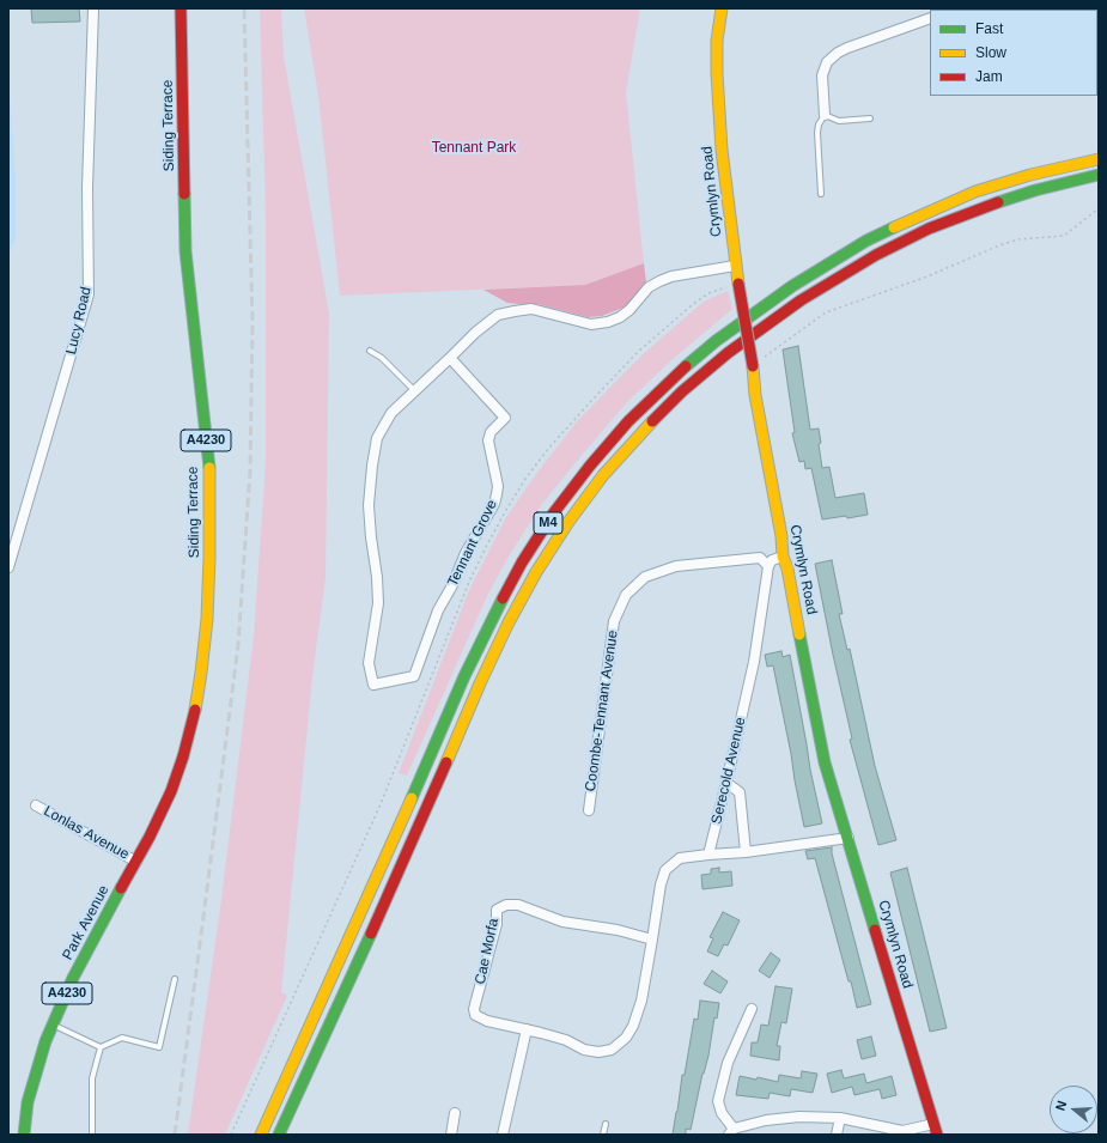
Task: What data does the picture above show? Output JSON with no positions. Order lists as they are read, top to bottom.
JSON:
{
  "streets": {
    "main road": [
      "Siding Terrace",
      "Crymlyn Road",
      "A4230",
      "M4",
      "Park Avenue"
    ],
    "street": [
      "Lucy Road",
      "Tennant Grove",
      "Coombe-Tennant Avenue",
      "Serecold Avenue",
      "Lonlas Avenue",
      "Cae Morfa"
    ]
  },
  "crossings": [
    ["Siding Terrace", "Lonlas Avenue"],
    ["Siding Terrace", "Park Avenue"],
    ["Coombe-Tennant Avenue", "Serecold Avenue"],
    ["Serecold Avenue", "Cae Morfa"],
    ["Lonlas Avenue", "Park Avenue"]
  ],
  "parks": ["Tennant Park"],
  "legend": ["Fast", "Slow", "Jam"],
  "north": "left"
}
